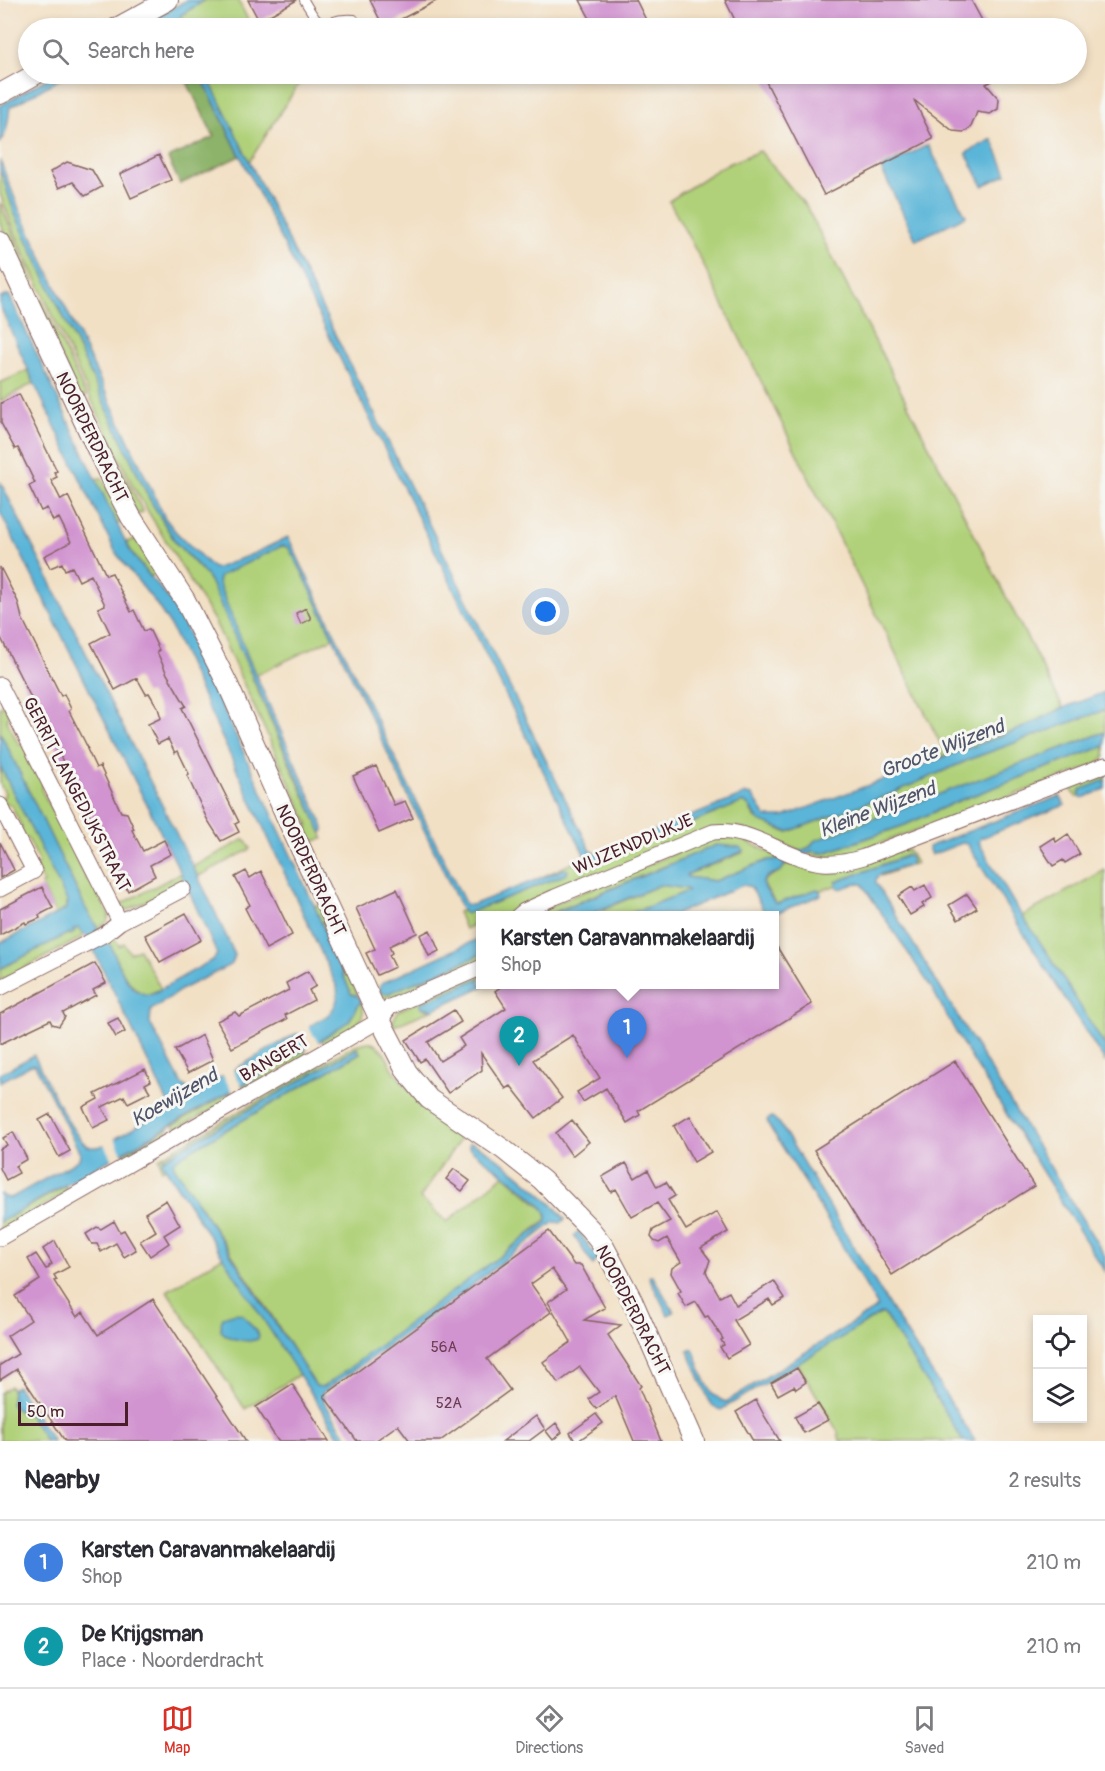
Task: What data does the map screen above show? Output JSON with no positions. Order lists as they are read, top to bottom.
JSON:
{
  "streets": {
    "street": [
      "NOORDERDRACHT",
      "GERRIT LANGEDIJKSTRAAT",
      "WIJZENDDIJKJE",
      "BANGERT"
    ]
  },
  "crossings": [
    ["NOORDERDRACHT", "BANGERT"]
  ],
  "water": ["Groote Wijzend", "Kleine Wijzend", "Koewijzend"],
  "house_numbers": ["56A", "52A"],
  "scale_bar": "50 m",
  "page": {
    "search": "Search here",
    "popup": ["Karsten Caravanmakelaardij", "Shop"],
    "pins": ["1", "2"],
    "scale": "50 m",
    "heading": ["Nearby", "2 results"],
    "list": [
      {
        "mark": "1",
        "name": "Karsten Caravanmakelaardij",
        "note": "Shop",
        "value": "210 m"
      },
      {
        "mark": "2",
        "name": "De Krijgsman",
        "note": "Place · Noorderdracht",
        "value": "210 m"
      }
    ],
    "nav": ["Map", "Directions", "Saved"]
  }
}
